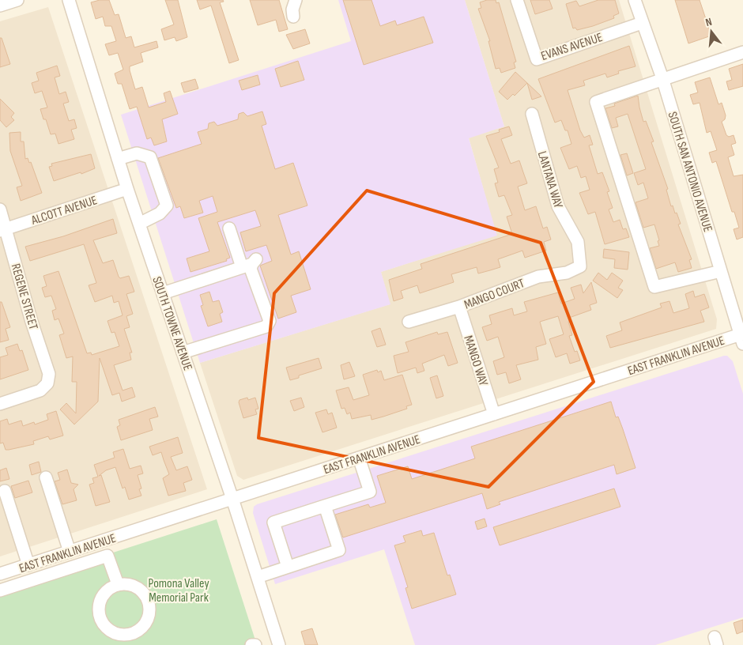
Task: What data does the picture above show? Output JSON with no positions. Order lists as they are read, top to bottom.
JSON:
{
  "streets": {
    "street": [
      "EVANS AVENUE",
      "SOUTH SAN ANTONIO AVENUE",
      "LANTANA WAY",
      "ALCOTT AVENUE",
      "MANGO COURT",
      "REGENE STREET",
      "SOUTH TOWNE AVENUE",
      "EAST FRANKLIN AVENUE",
      "MANGO WAY"
    ]
  },
  "crossings": [
    ["EVANS AVENUE", "SOUTH SAN ANTONIO AVENUE"],
    ["SOUTH SAN ANTONIO AVENUE", "EAST FRANKLIN AVENUE"],
    ["LANTANA WAY", "MANGO COURT"],
    ["ALCOTT AVENUE", "REGENE STREET"],
    ["ALCOTT AVENUE", "SOUTH TOWNE AVENUE"],
    ["MANGO COURT", "MANGO WAY"],
    ["SOUTH TOWNE AVENUE", "EAST FRANKLIN AVENUE"],
    ["EAST FRANKLIN AVENUE", "MANGO WAY"]
  ],
  "parks": ["Pomona Valley Memorial Park"],
  "north": "top"
}
